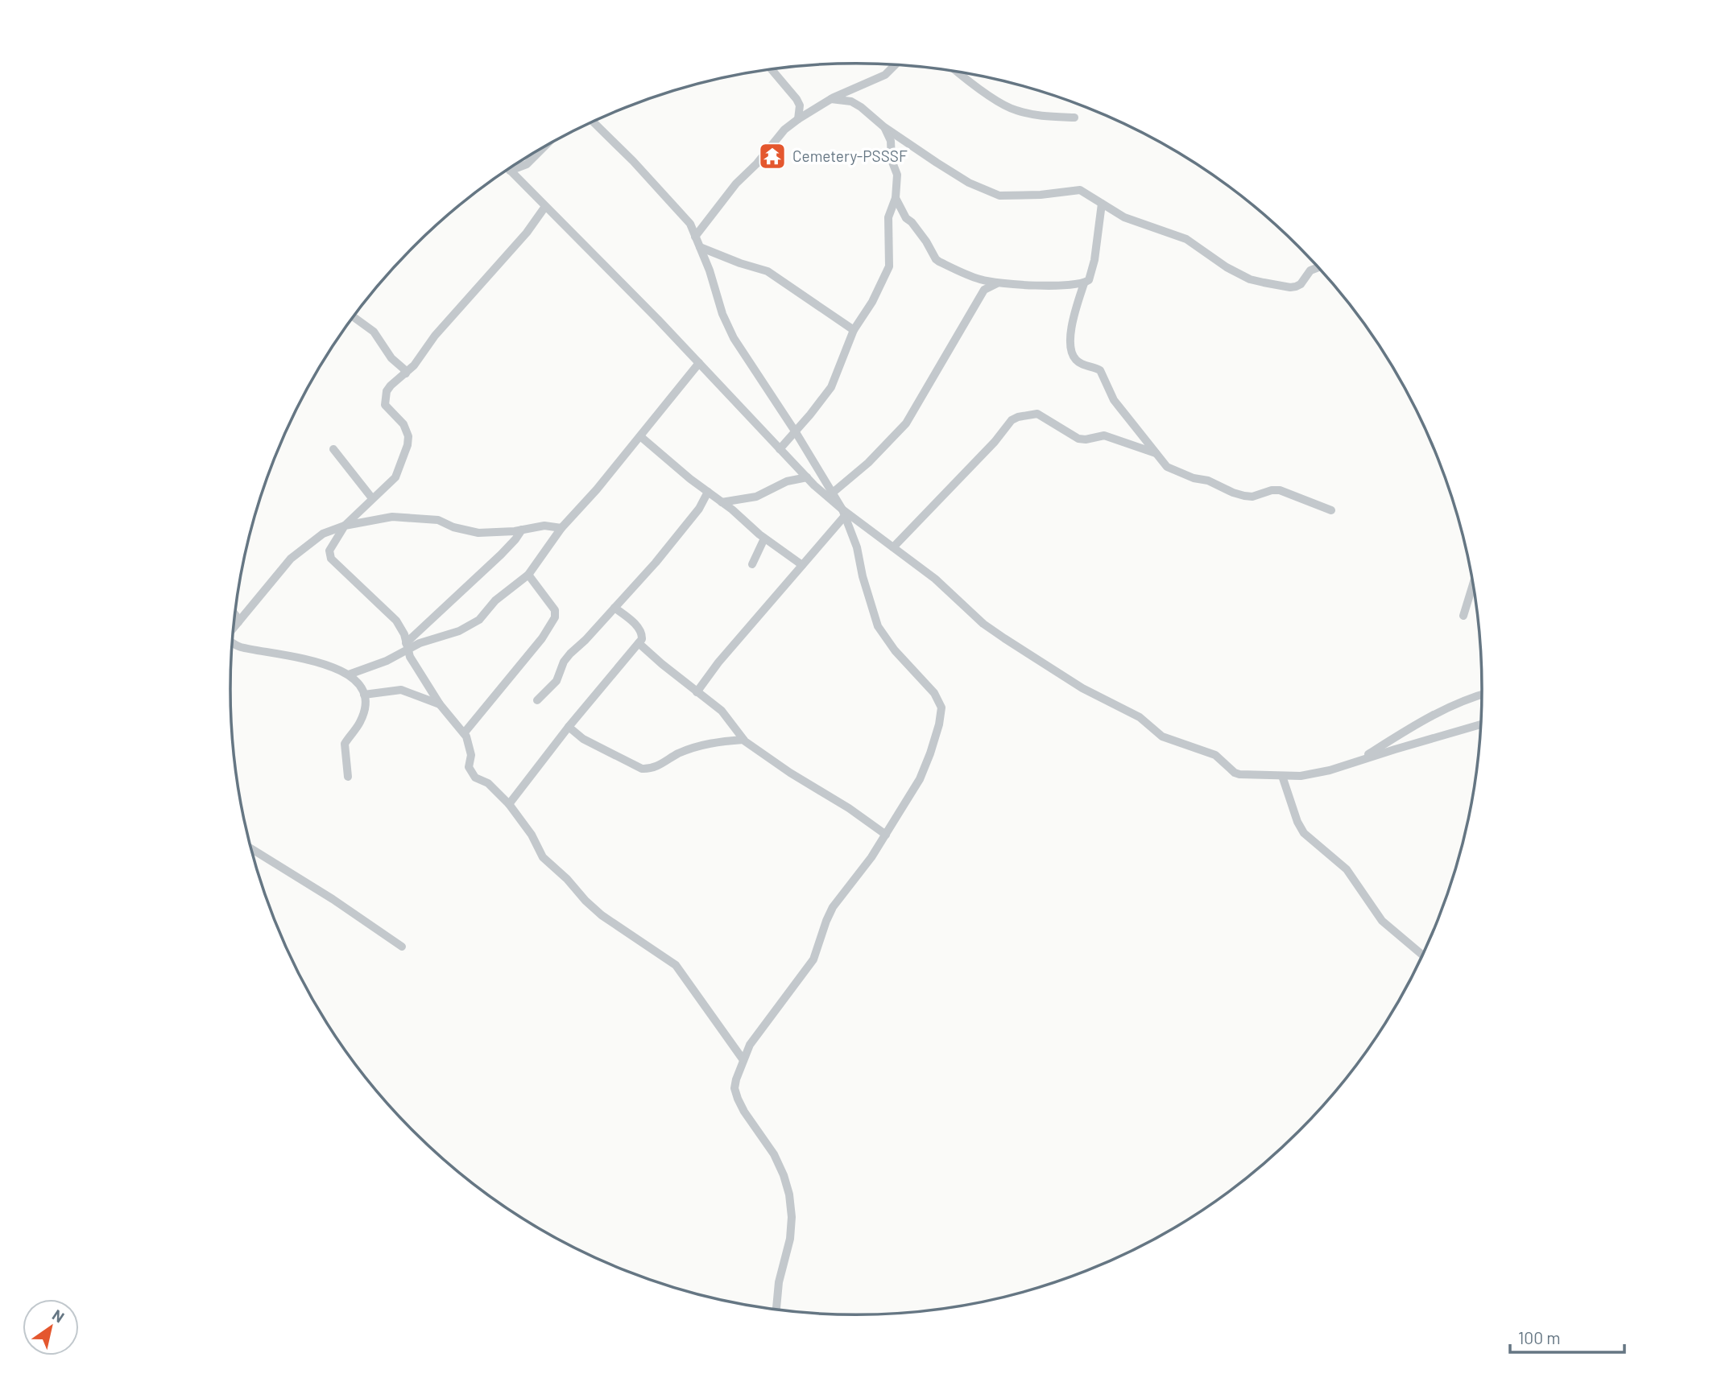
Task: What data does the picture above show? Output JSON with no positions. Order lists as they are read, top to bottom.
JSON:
{
  "places": {
    "temple": ["Cemetery-PSSSF"]
  },
  "scale_bar": "100 m",
  "north": "top right"
}
